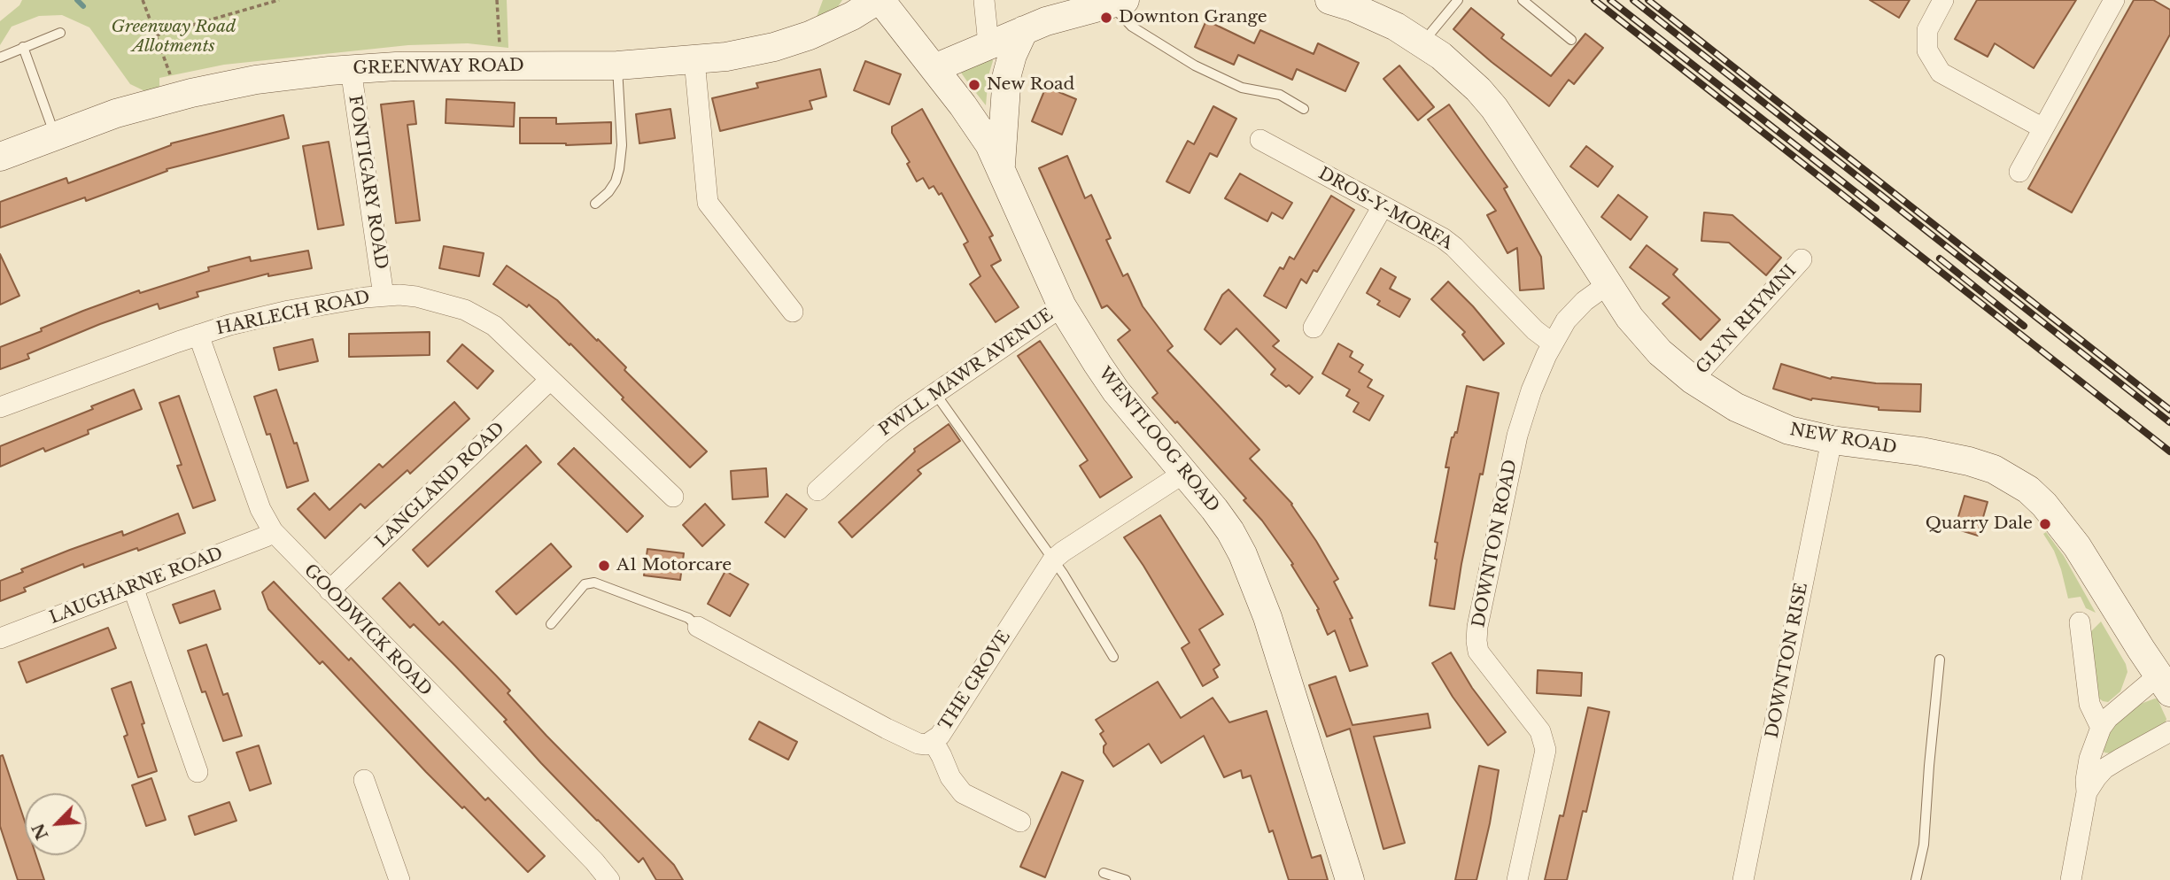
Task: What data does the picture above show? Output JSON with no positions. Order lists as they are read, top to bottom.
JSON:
{
  "streets": {
    "street": [
      "GREENWAY ROAD",
      "FONTIGARY ROAD",
      "DROS-Y-MORFA",
      "HARLECH ROAD",
      "GLYN RHYMNI",
      "PWLL MAWR AVENUE",
      "NEW ROAD",
      "WENTLOOG ROAD",
      "LANGLAND ROAD",
      "DOWNTON ROAD",
      "LAUGHARNE ROAD",
      "GOODWICK ROAD",
      "DOWNTON RISE",
      "THE GROVE"
    ]
  },
  "crossings": [
    ["GREENWAY ROAD", "FONTIGARY ROAD"],
    ["GREENWAY ROAD", "WENTLOOG ROAD"],
    ["FONTIGARY ROAD", "HARLECH ROAD"],
    ["DROS-Y-MORFA", "DOWNTON ROAD"],
    ["HARLECH ROAD", "LANGLAND ROAD"],
    ["HARLECH ROAD", "GOODWICK ROAD"],
    ["GLYN RHYMNI", "NEW ROAD"],
    ["PWLL MAWR AVENUE", "WENTLOOG ROAD"],
    ["NEW ROAD", "DOWNTON ROAD"],
    ["NEW ROAD", "DOWNTON RISE"],
    ["WENTLOOG ROAD", "THE GROVE"],
    ["LANGLAND ROAD", "GOODWICK ROAD"],
    ["LAUGHARNE ROAD", "GOODWICK ROAD"]
  ],
  "parks": ["Greenway Road Allotments"],
  "places": [
    "Downton Grange",
    "New Road",
    "Quarry Dale",
    "A1 Motorcare"
  ],
  "north": "bottom left"
}
